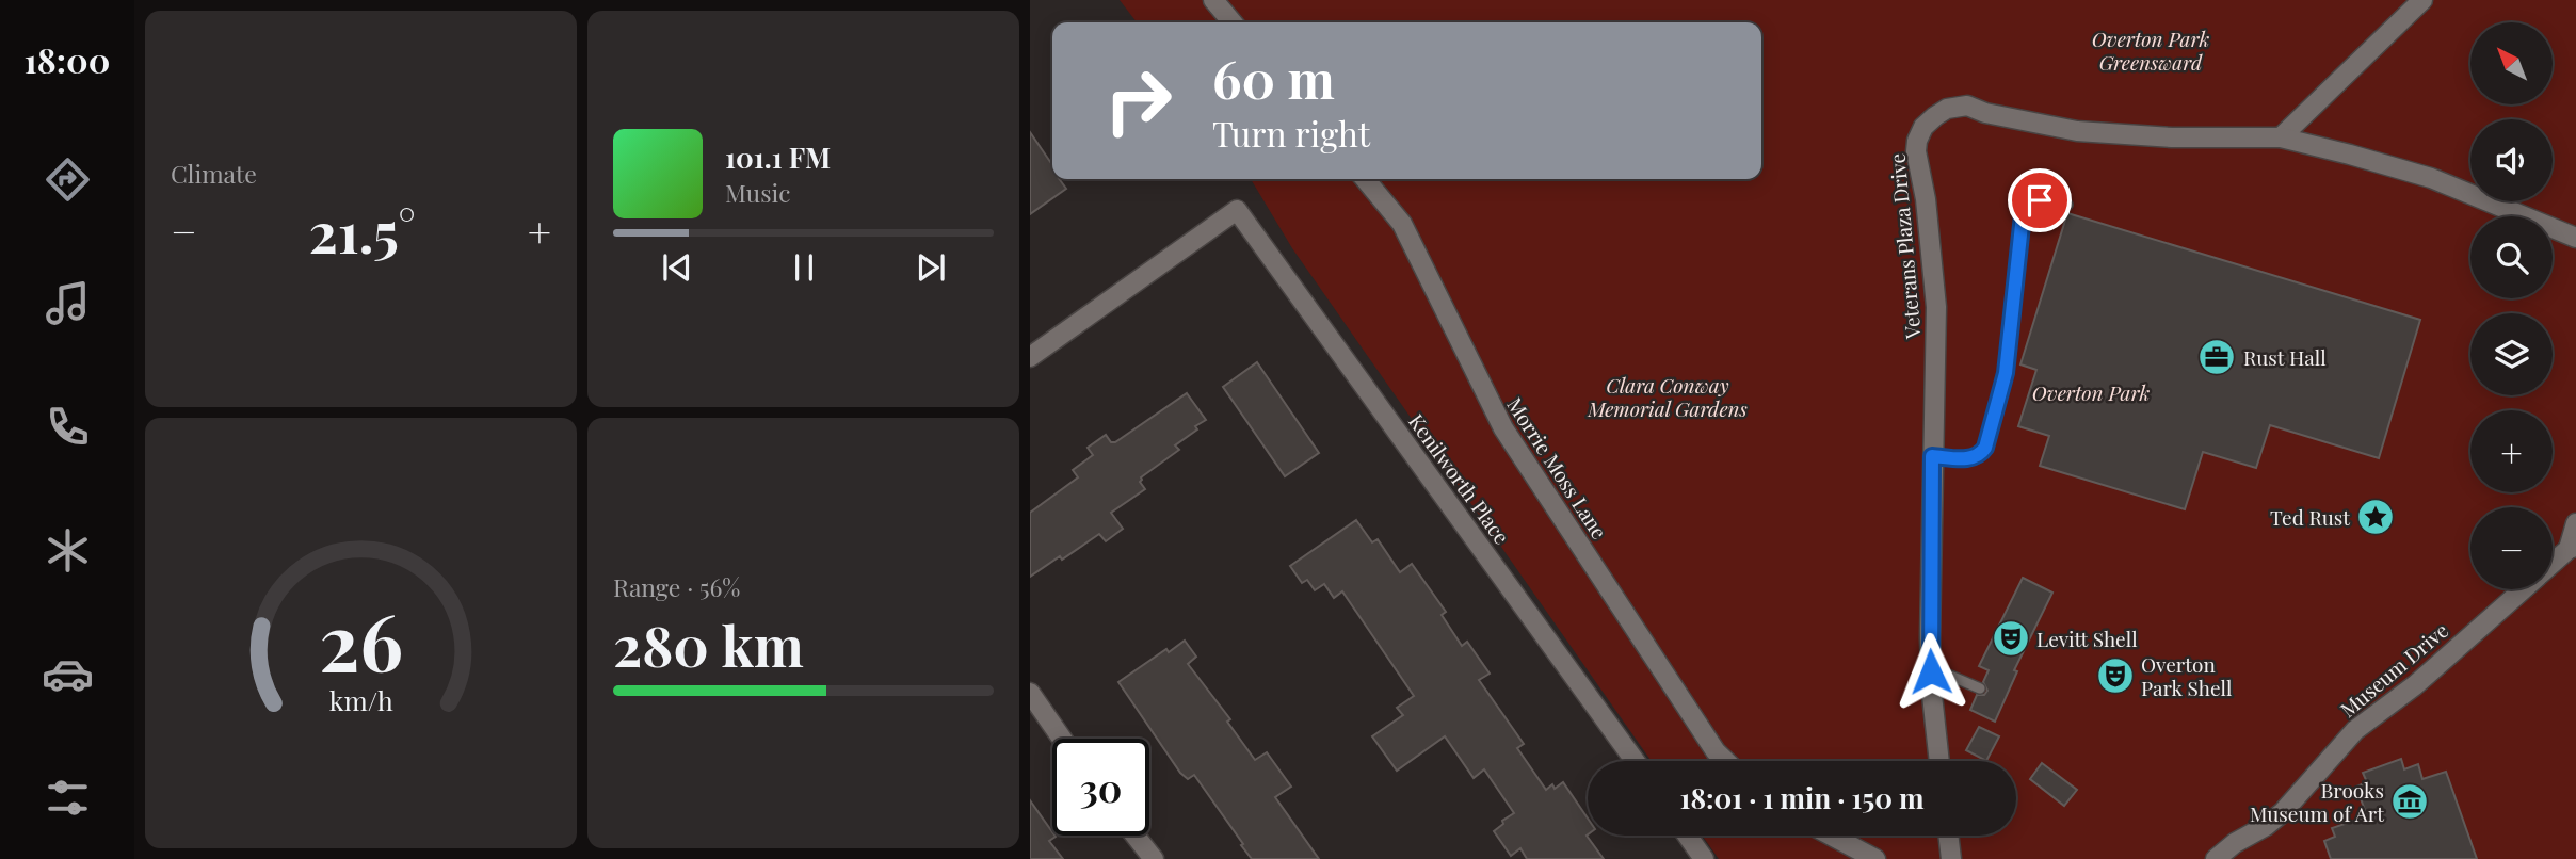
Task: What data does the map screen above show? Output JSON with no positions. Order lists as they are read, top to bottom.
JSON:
{
  "streets": {
    "street": [
      "Veterans Plaza Drive",
      "Morrie Moss Lane",
      "Kenilworth Place",
      "Museum Drive"
    ]
  },
  "parks": ["Overton Park Greensward", "Clara Conway Memorial Gardens", "Overton Park"],
  "places": {
    "office": ["Rust Hall"],
    "place": ["Ted Rust"],
    "theatre": ["Levitt Shell", "Overton Park Shell"],
    "museum": ["Brooks Museum of Art"]
  },
  "north": "top left",
  "page": {
    "tabs": "18:00",
    "tile": [
      "Climate",
      ["Range · 56%", "280 km"]
    ],
    "map_buttons": ["+", "−"],
    "turn": ["60 m", "Turn right"],
    "song": ["101.1 FM", "Music"],
    "heat": ["−", "21.5°", "+"],
    "limit": "30",
    "trip": "18:01 · 1 min · 150 m",
    "gauge": ["26", "km/h"]
  }
}
